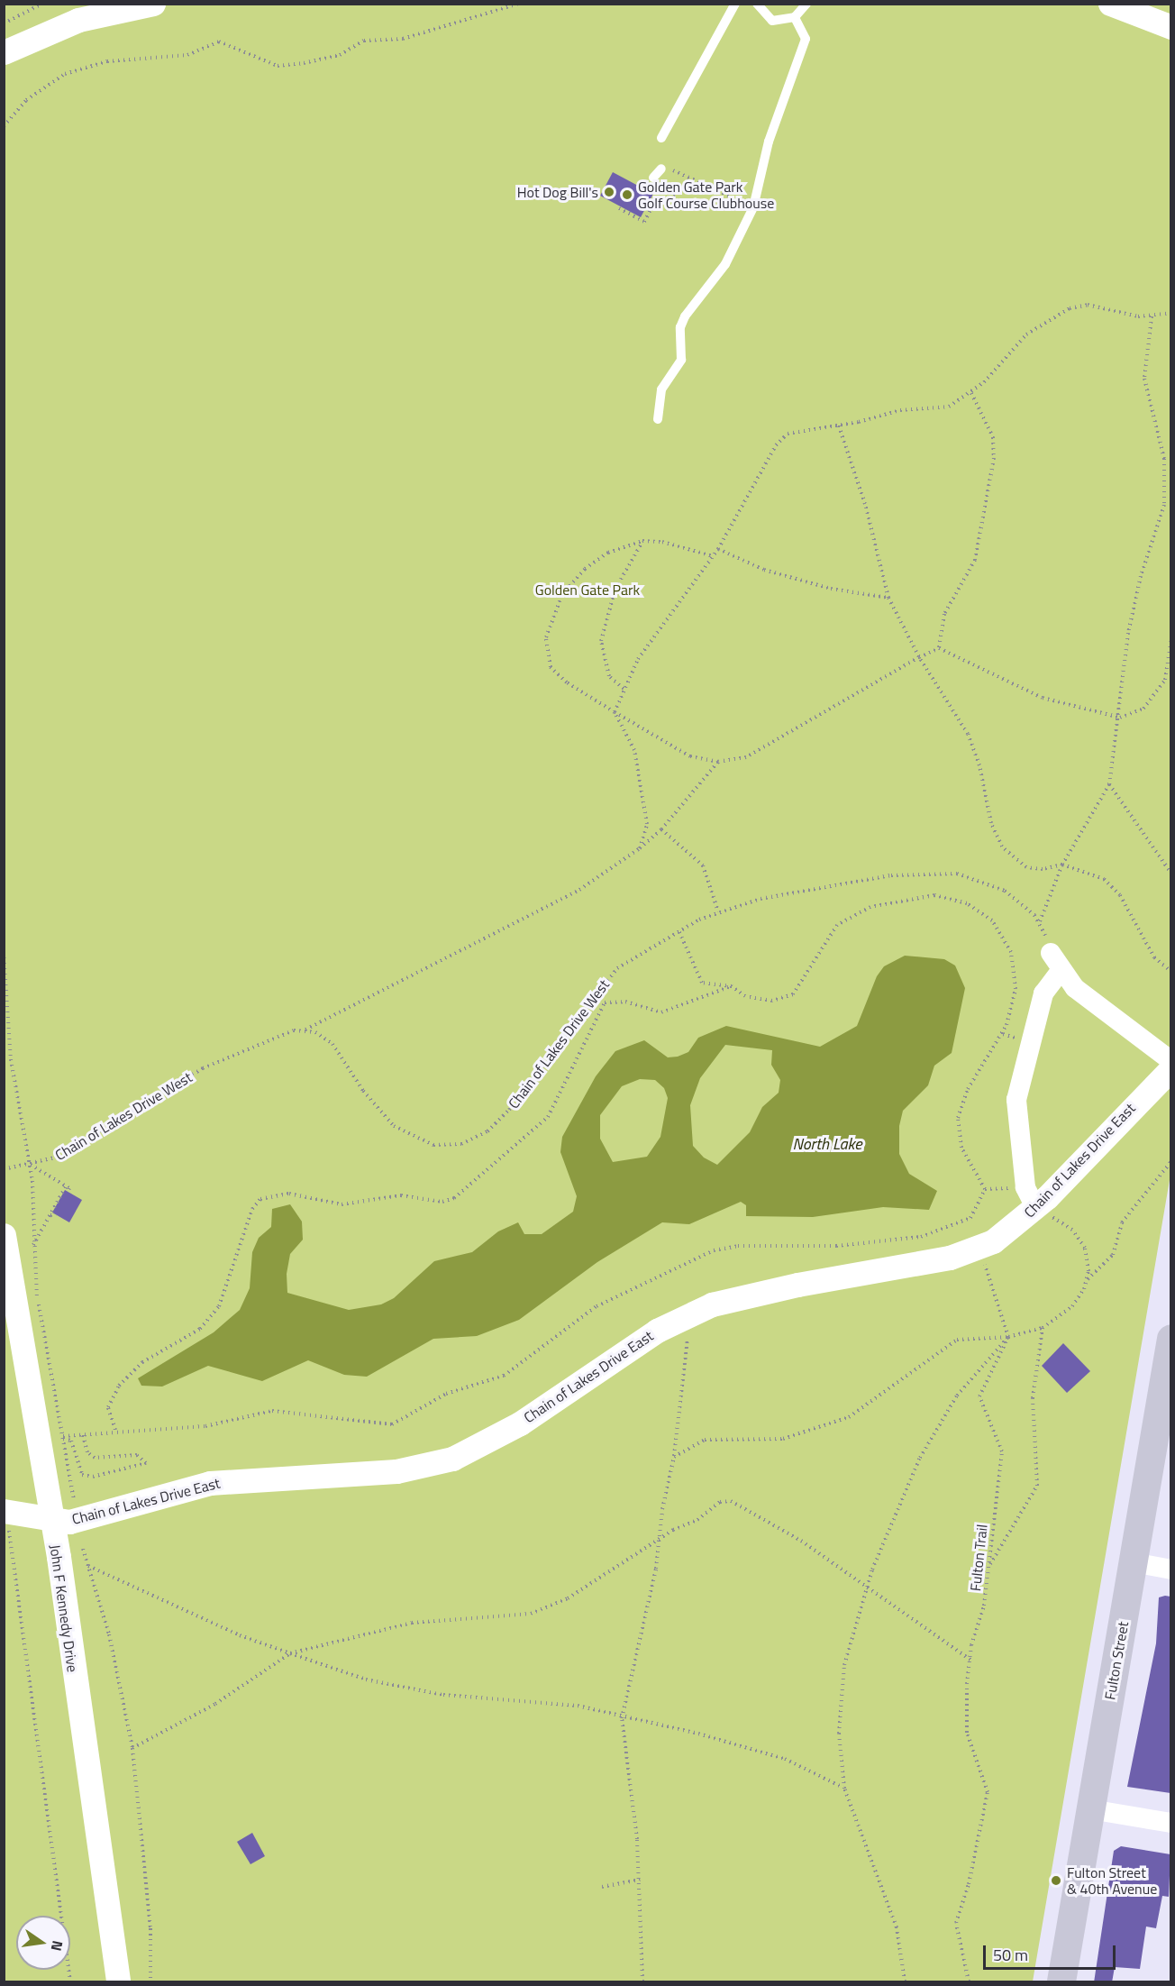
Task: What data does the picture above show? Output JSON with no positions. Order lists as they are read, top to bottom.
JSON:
{
  "streets": {
    "main road": ["Fulton Street"],
    "street": ["Chain of Lakes Drive East", "John F Kennedy Drive"],
    "path": ["Chain of Lakes Drive West", "Fulton Trail"]
  },
  "crossings": [
    ["Chain of Lakes Drive East", "Fulton Trail"],
    ["Chain of Lakes Drive East", "John F Kennedy Drive"]
  ],
  "water": ["North Lake"],
  "parks": ["Golden Gate Park"],
  "places": ["Hot Dog Bill's", "Golden Gate Park Golf Course Clubhouse", "Fulton Street & 40th Avenue"],
  "scale_bar": "50 m",
  "north": "right"
}
